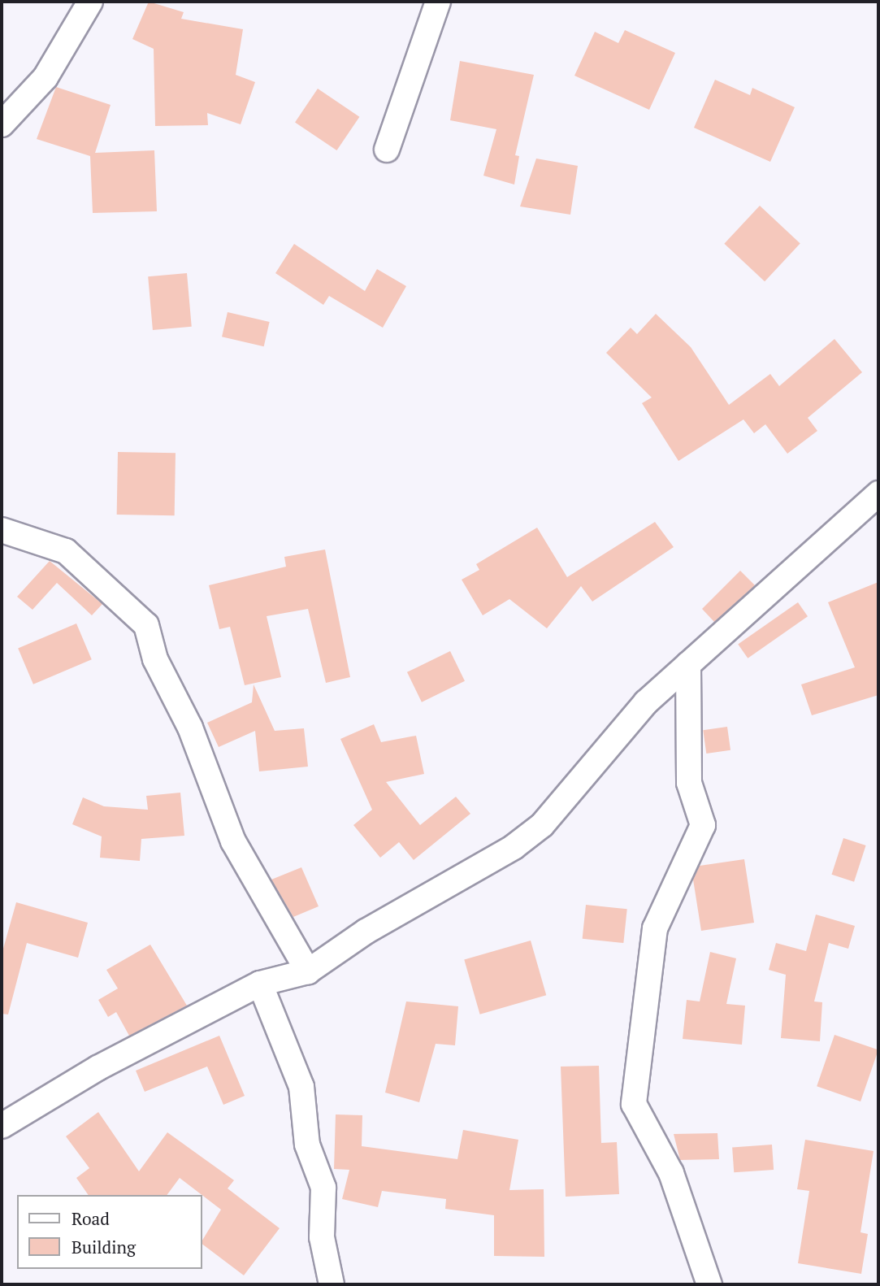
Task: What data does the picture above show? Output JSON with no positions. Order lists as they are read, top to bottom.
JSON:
{
  "legend": ["Road", "Building"]
}
